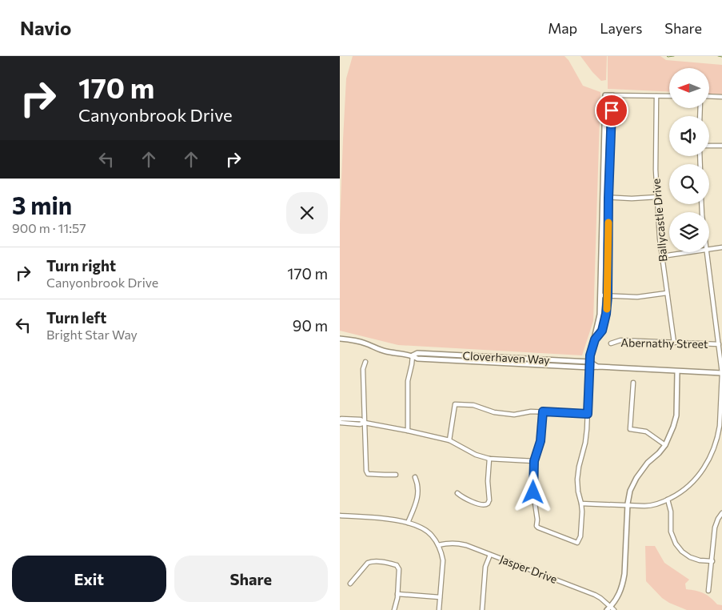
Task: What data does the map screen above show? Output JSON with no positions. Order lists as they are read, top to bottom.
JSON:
{
  "streets": {
    "street": [
      "Ballycastle Drive",
      "Abernathy Street",
      "Cloverhaven Way",
      "Jasper Drive"
    ]
  },
  "crossings": [
    ["Ballycastle Drive", "Abernathy Street"]
  ],
  "north": "left",
  "page": {
    "header": "Navio",
    "nav": ["Map", "Layers", "Share"],
    "turn": ["170 m", "Canyonbrook Drive"],
    "heading": ["3 min", "900 m · 11:57"],
    "list": [
      {
        "name": "Turn right",
        "note": "Canyonbrook Drive",
        "value": "170 m"
      },
      {
        "name": "Turn left",
        "note": "Bright Star Way",
        "value": "90 m"
      }
    ],
    "buttons": ["Exit", "Share"]
  }
}
